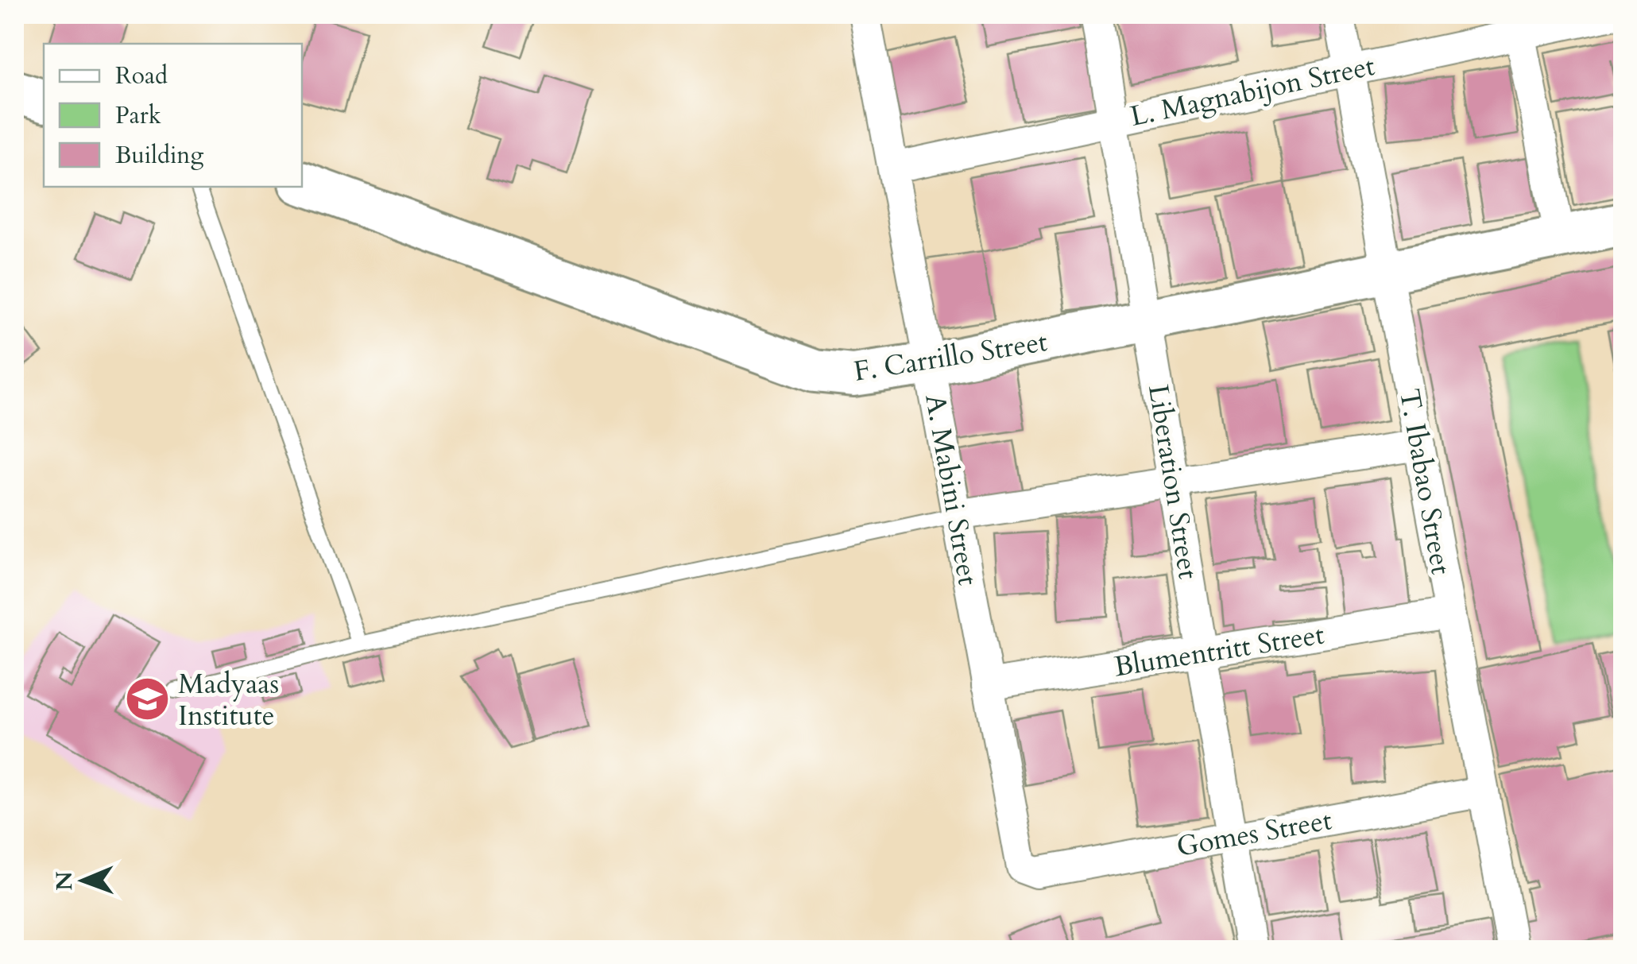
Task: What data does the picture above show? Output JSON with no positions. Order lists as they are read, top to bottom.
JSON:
{
  "streets": {
    "street": [
      "L. Magnabijon Street",
      "F. Carrillo Street",
      "Liberation Street",
      "T. Ibabao Street",
      "A. Mabini Street",
      "Blumentritt Street",
      "Gomes Street"
    ]
  },
  "crossings": [
    ["L. Magnabijon Street", "Liberation Street"],
    ["L. Magnabijon Street", "T. Ibabao Street"],
    ["L. Magnabijon Street", "A. Mabini Street"],
    ["F. Carrillo Street", "Liberation Street"],
    ["F. Carrillo Street", "T. Ibabao Street"],
    ["F. Carrillo Street", "A. Mabini Street"],
    ["Liberation Street", "Blumentritt Street"],
    ["Liberation Street", "Gomes Street"],
    ["T. Ibabao Street", "Blumentritt Street"],
    ["T. Ibabao Street", "Gomes Street"],
    ["A. Mabini Street", "Blumentritt Street"],
    ["A. Mabini Street", "Gomes Street"]
  ],
  "places": {
    "school or university": ["Madyaas Institute"]
  },
  "legend": ["Road", "Park", "Building"],
  "north": "left"
}
